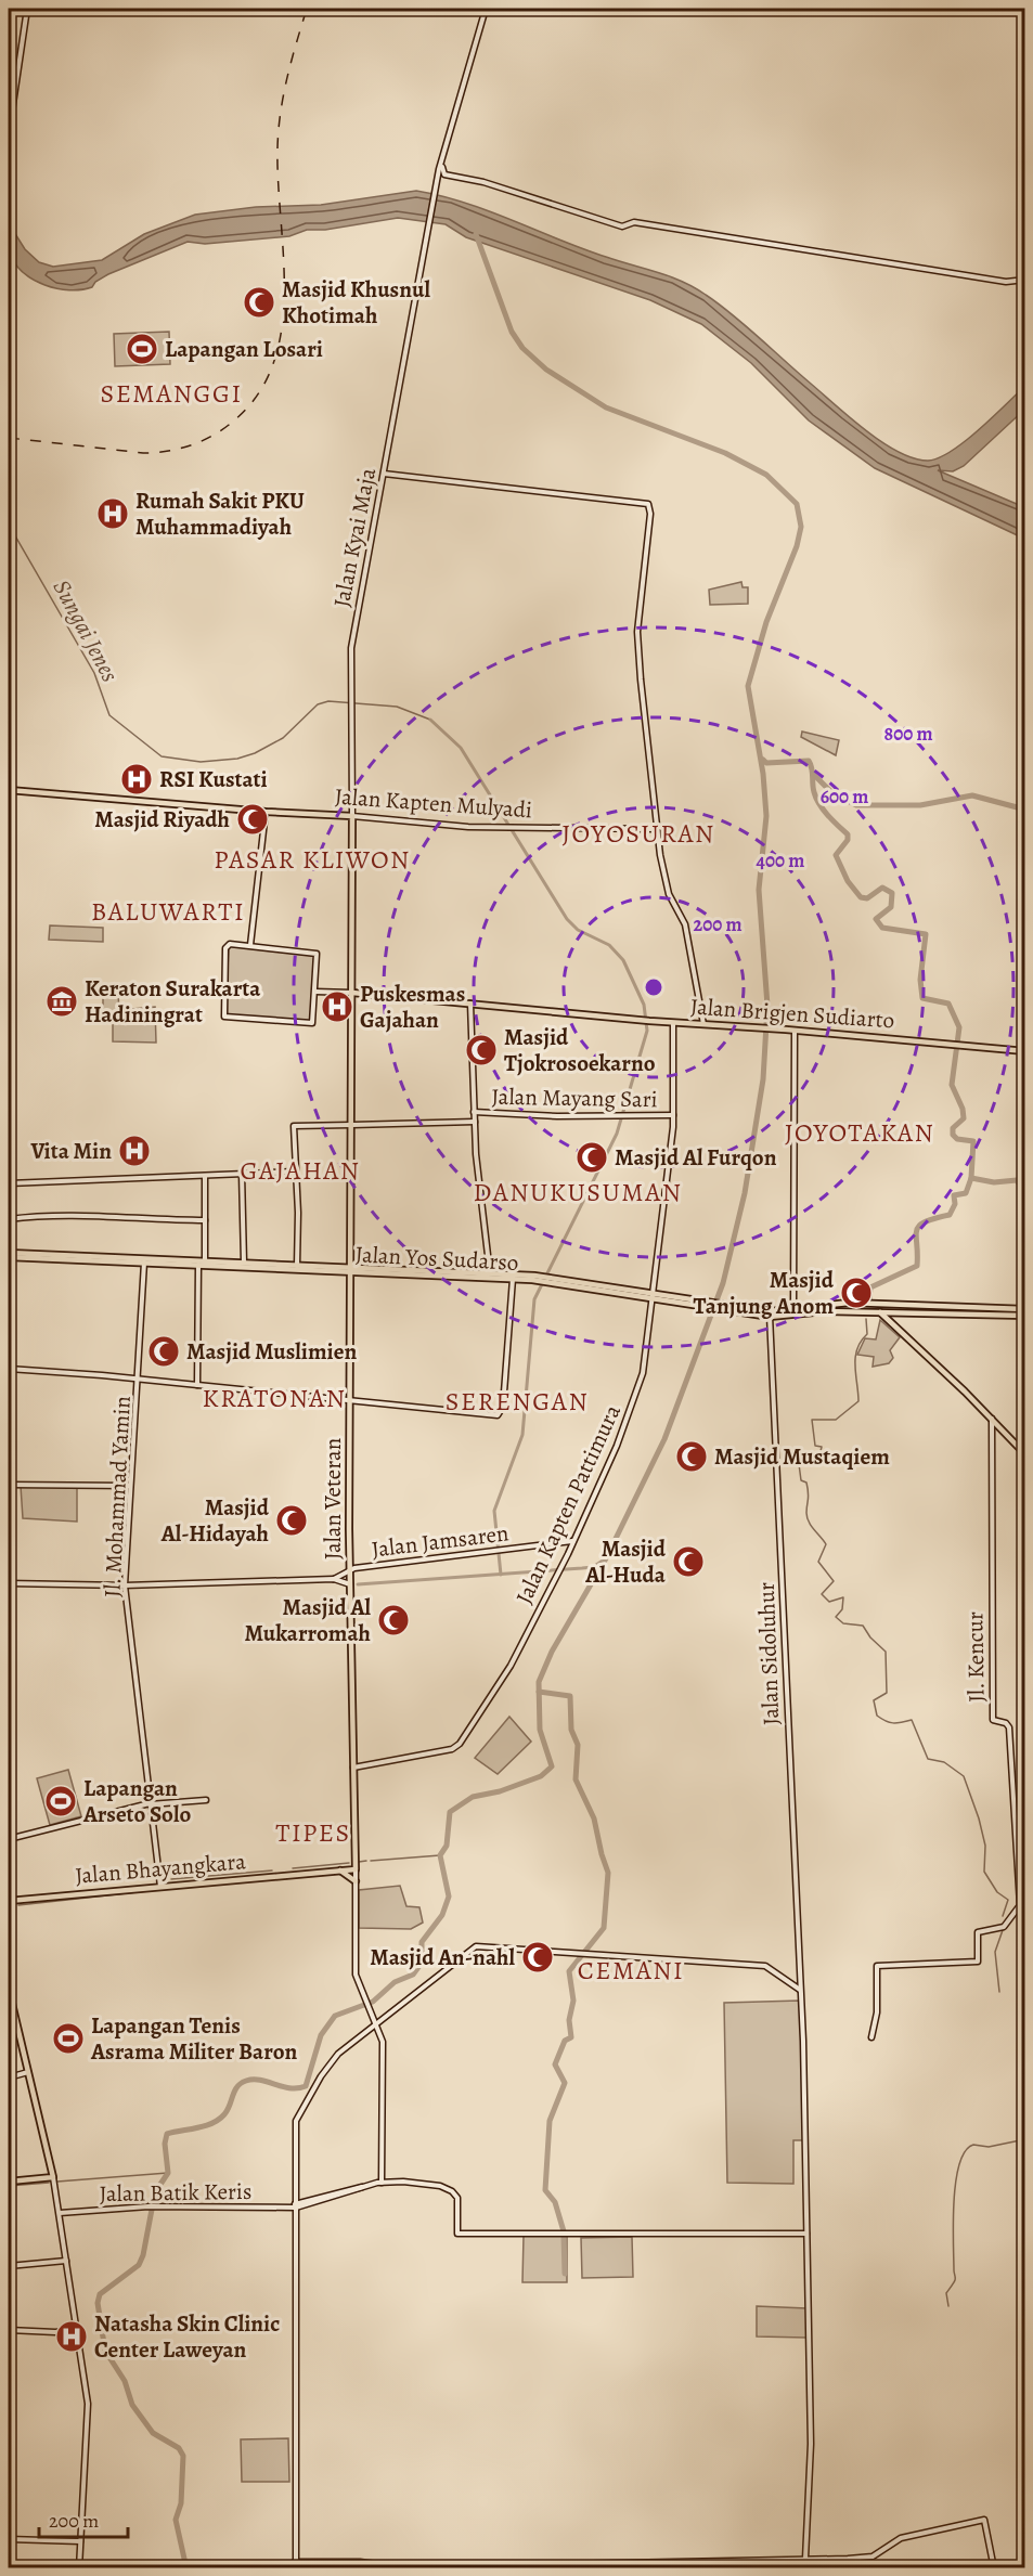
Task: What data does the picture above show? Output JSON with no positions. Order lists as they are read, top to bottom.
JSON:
{
  "streets": {
    "main road": [
      "Jalan Kapten Mulyadi",
      "Jalan Brigjen Sudiarto",
      "Jalan Yos Sudarso",
      "Jalan Veteran",
      "Jalan Bhayangkara"
    ],
    "street": [
      "Jalan Kyai Maja",
      "Jalan Mayang Sari",
      "Jl. Mohammad Yamin",
      "Jalan Kapten Pattimura",
      "Jalan Jamsaren",
      "Jalan Sidoluhur",
      "Jl. Kencur",
      "Jalan Batik Keris"
    ]
  },
  "crossings": [
    ["Jalan Kyai Maja", "Jalan Kapten Mulyadi"],
    ["Jalan Kyai Maja", "Jalan Veteran"],
    ["Jalan Kapten Mulyadi", "Jalan Veteran"],
    ["Jalan Brigjen Sudiarto", "Jalan Veteran"],
    ["Jalan Brigjen Sudiarto", "Jalan Kapten Pattimura"],
    ["Jalan Mayang Sari", "Jalan Kapten Pattimura"],
    ["Jalan Yos Sudarso", "Jl. Mohammad Yamin"],
    ["Jalan Yos Sudarso", "Jalan Veteran"],
    ["Jalan Yos Sudarso", "Jalan Kapten Pattimura"],
    ["Jalan Yos Sudarso", "Jalan Sidoluhur"],
    ["Jl. Mohammad Yamin", "Jalan Bhayangkara"],
    ["Jalan Veteran", "Jalan Kapten Pattimura"],
    ["Jalan Veteran", "Jalan Jamsaren"],
    ["Jalan Veteran", "Jalan Bhayangkara"],
    ["Jalan Kapten Pattimura", "Jalan Jamsaren"]
  ],
  "districts": [
    "SEMANGGI",
    "JOYOSURAN",
    "PASAR KLIWON",
    "BALUWARTI",
    "JOYOTAKAN",
    "GAJAHAN",
    "DANUKUSUMAN",
    "KRATONAN",
    "SERENGAN",
    "TIPES",
    "CEMANI"
  ],
  "water": ["Sungai Jenes"],
  "places": {
    "mosque": [
      "Masjid Khusnul Khotimah",
      "Masjid Riyadh",
      "Masjid Tjokrosoekarno",
      "Masjid Al Furqon",
      "Masjid Tanjung Anom",
      "Masjid Muslimien",
      "Masjid Mustaqiem",
      "Masjid Al-Hidayah",
      "Masjid Al-Huda",
      "Masjid Al Mukarromah",
      "Masjid An-nahl"
    ],
    "sports": ["Lapangan Losari", "Lapangan Arseto Solo", "Lapangan Tenis Asrama Militer Baron"],
    "hospital": [
      "Rumah Sakit PKU Muhammadiyah",
      "RSI Kustati",
      "Puskesmas Gajahan",
      "Vita Min",
      "Natasha Skin Clinic Center Laweyan"
    ],
    "museum": ["Keraton Surakarta Hadiningrat"]
  },
  "scale_bar": "200 m",
  "rings": [
    "800 m",
    "600 m",
    "400 m",
    "200 m"
  ]
}
